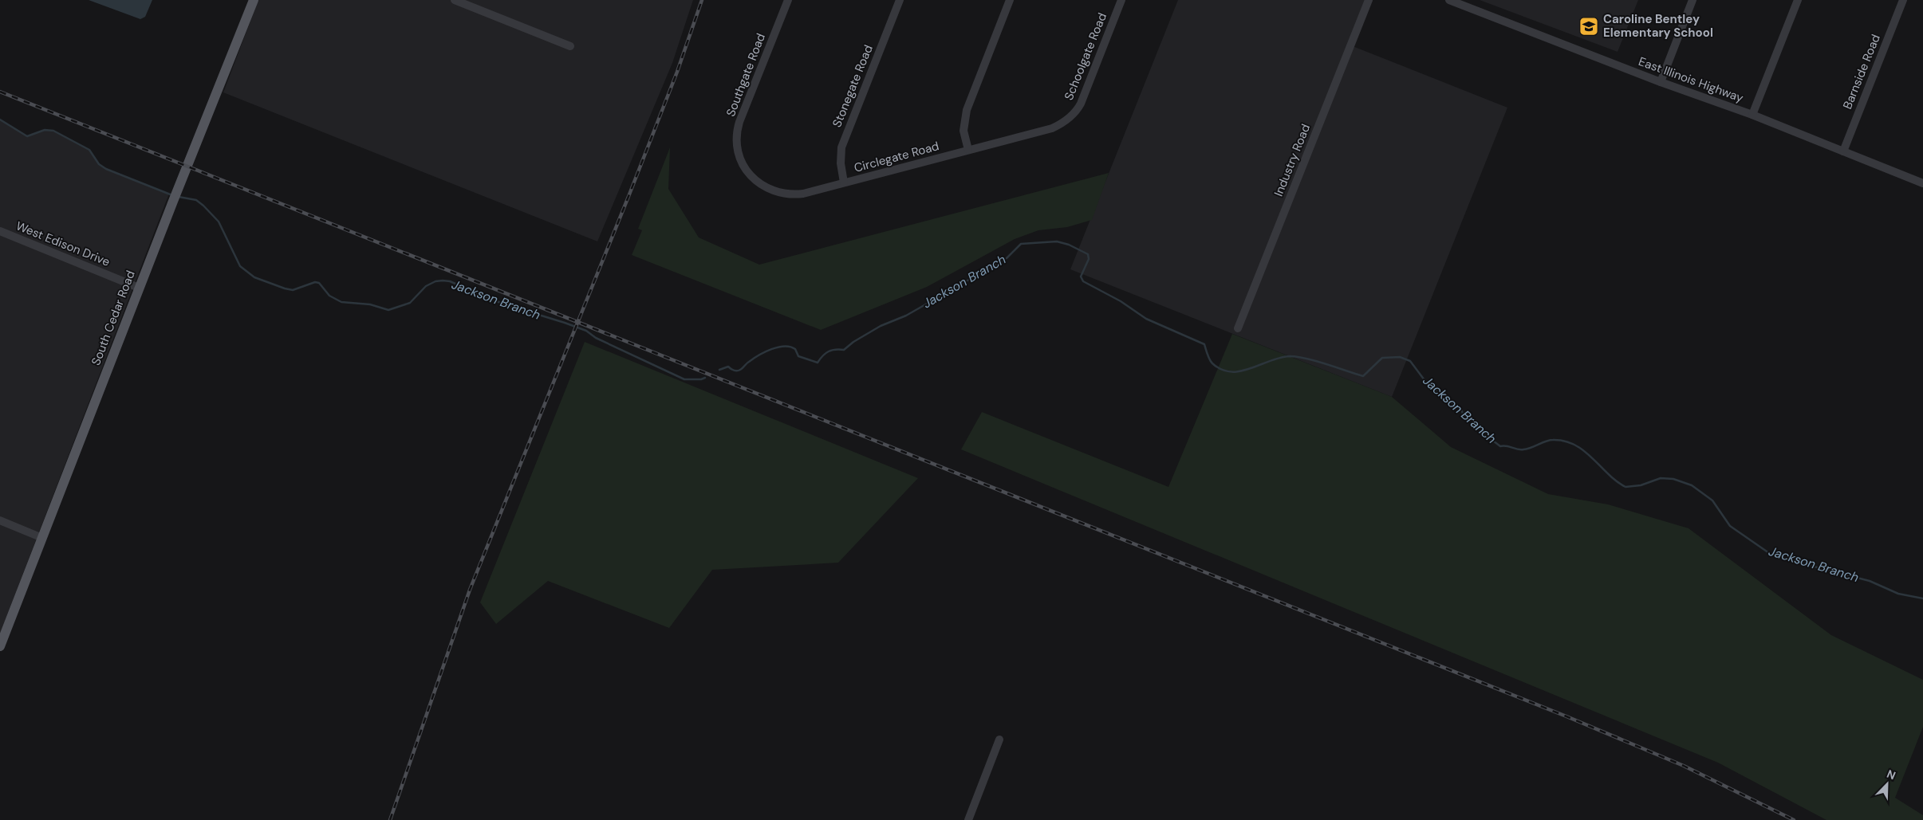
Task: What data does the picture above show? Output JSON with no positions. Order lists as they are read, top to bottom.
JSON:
{
  "streets": {
    "main road": ["South Cedar Road"],
    "street": [
      "Schoolgate Road",
      "Barnside Road",
      "Southgate Road",
      "East Illinois Highway",
      "Stonegate Road",
      "Circlegate Road",
      "Industry Road",
      "West Edison Drive"
    ]
  },
  "crossings": [
    ["Schoolgate Road", "Circlegate Road"],
    ["Barnside Road", "East Illinois Highway"],
    ["Southgate Road", "Circlegate Road"],
    ["Stonegate Road", "Circlegate Road"],
    ["West Edison Drive", "South Cedar Road"]
  ],
  "water": ["Jackson Branch"],
  "places": {
    "school or university": ["Caroline Bentley Elementary School"]
  },
  "north": "top right"
}
